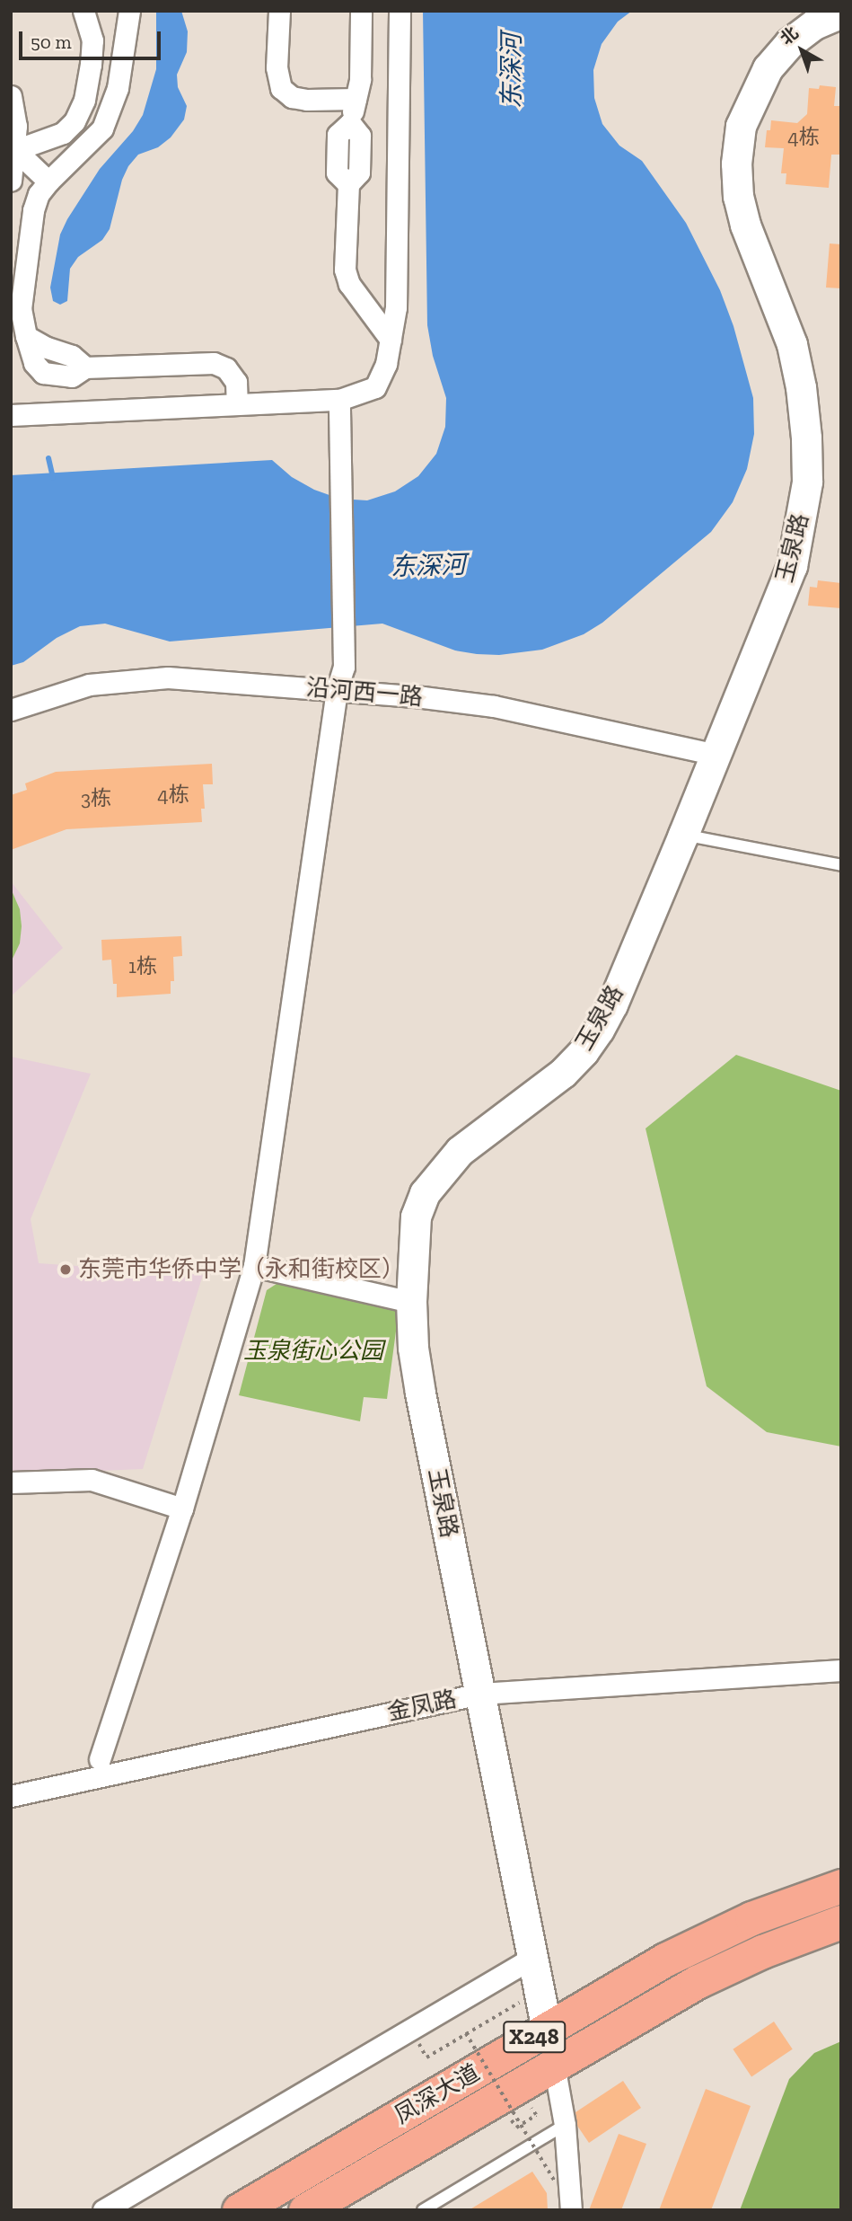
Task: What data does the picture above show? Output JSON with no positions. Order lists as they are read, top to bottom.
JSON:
{
  "streets": {
    "main road": ["X248", "凤深大道"],
    "street": ["玉泉路", "沿河西一路", "金凤路"]
  },
  "crossings": [
    ["玉泉路", "沿河西一路"],
    ["玉泉路", "金凤路"],
    ["玉泉路", "凤深大道"]
  ],
  "water": ["东深河"],
  "parks": ["玉泉街心公园"],
  "places": ["东莞市华侨中学（永和街校区）"],
  "house_numbers": [
    "4栋",
    "4栋",
    "3栋",
    "1栋"
  ],
  "scale_bar": "50 m",
  "north": "top left"
}
